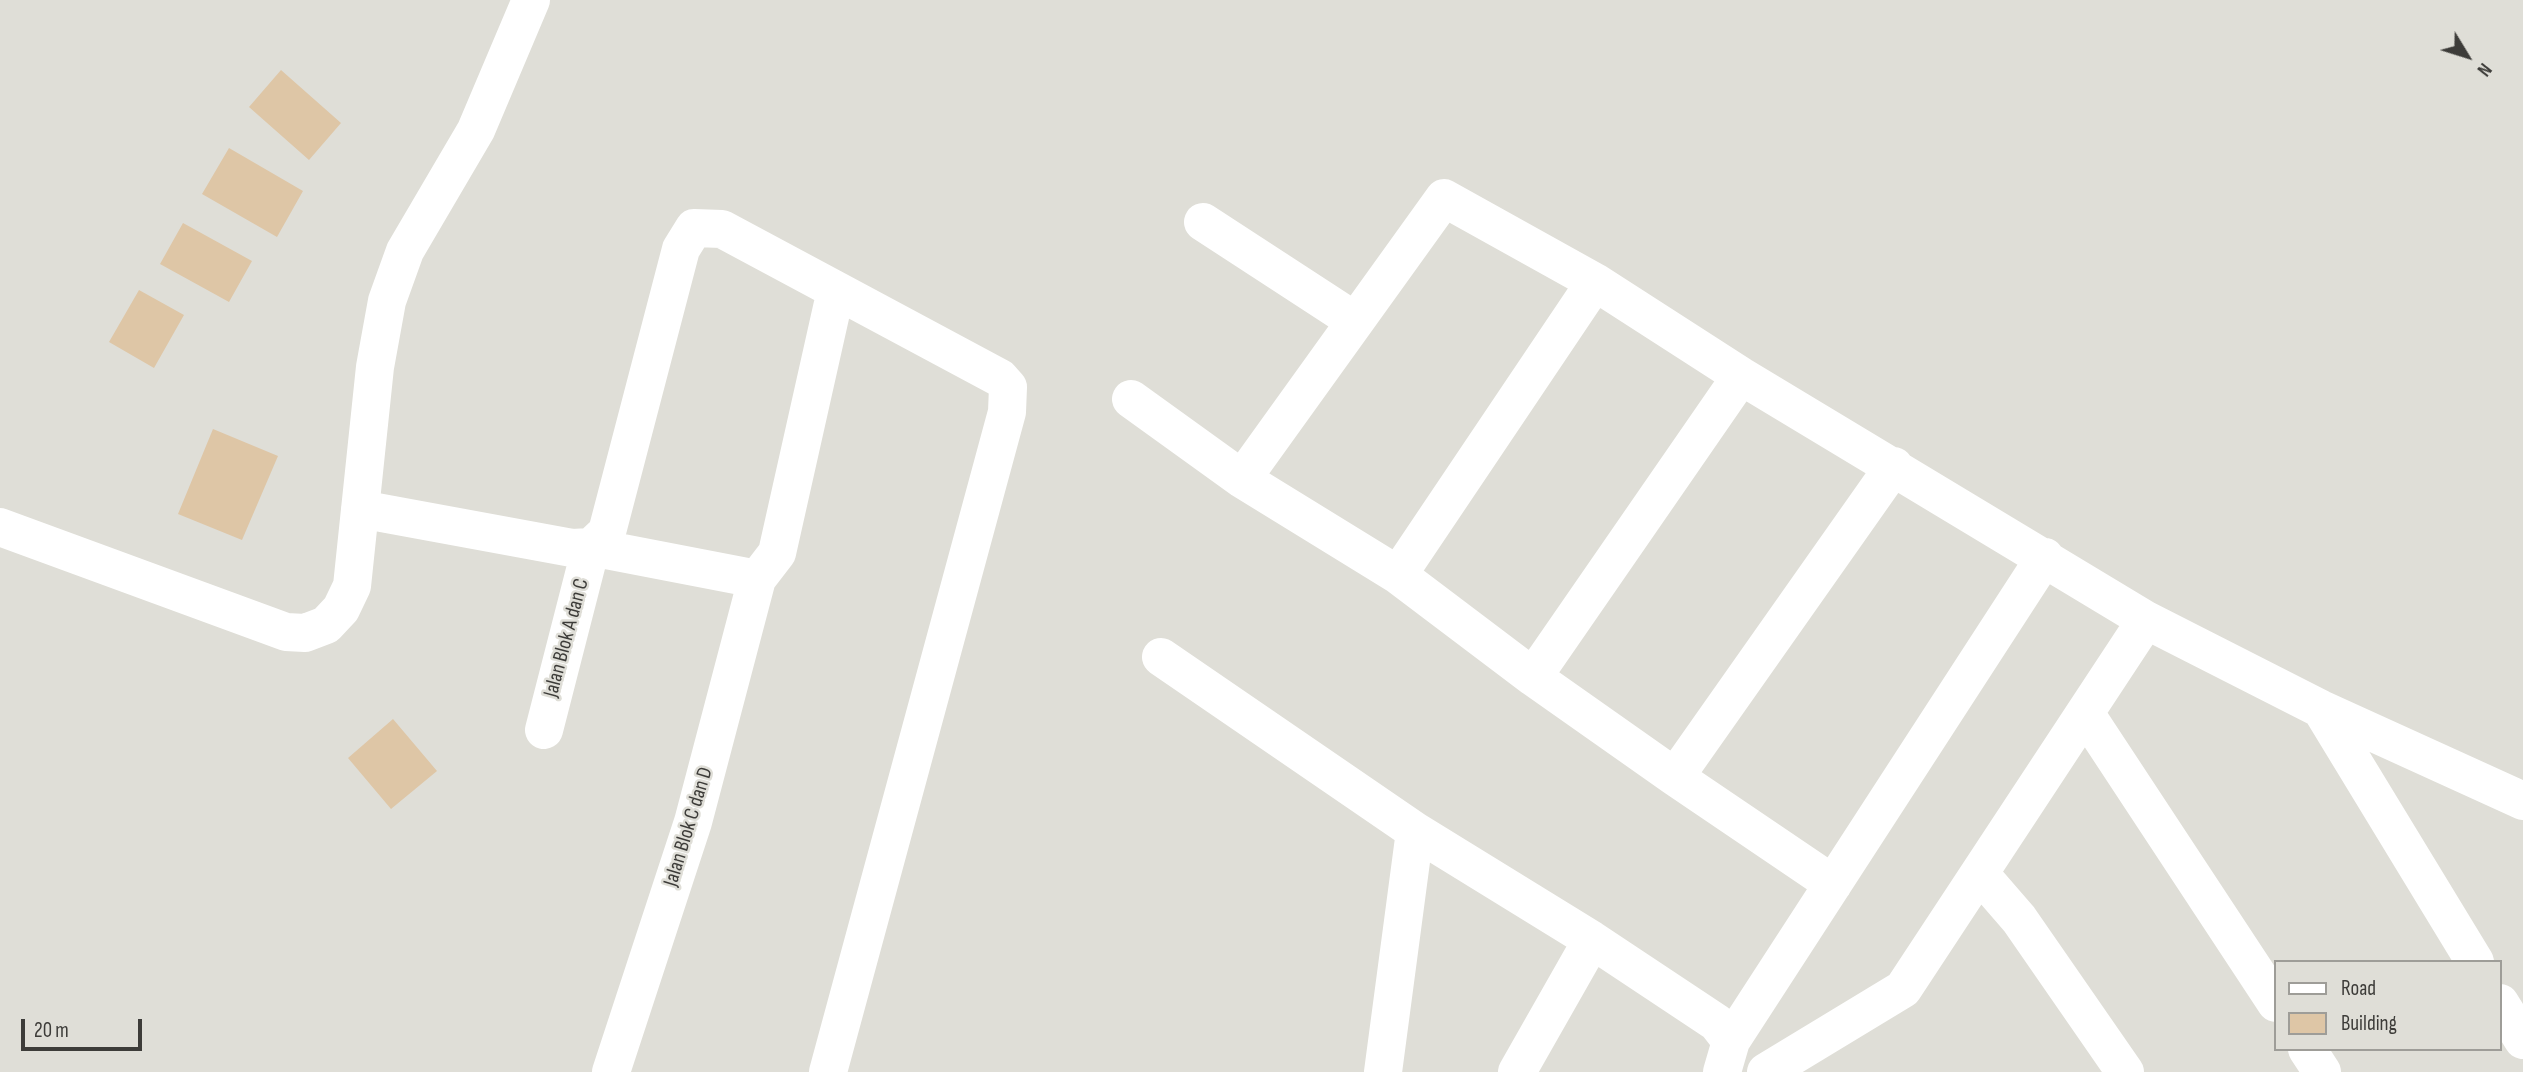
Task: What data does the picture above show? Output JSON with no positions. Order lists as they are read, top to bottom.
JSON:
{
  "streets": {
    "street": ["Jalan Blok A dan C", "Jalan Blok C dan D"]
  },
  "legend": ["Road", "Building"],
  "scale_bar": "20 m",
  "north": "bottom right"
}
